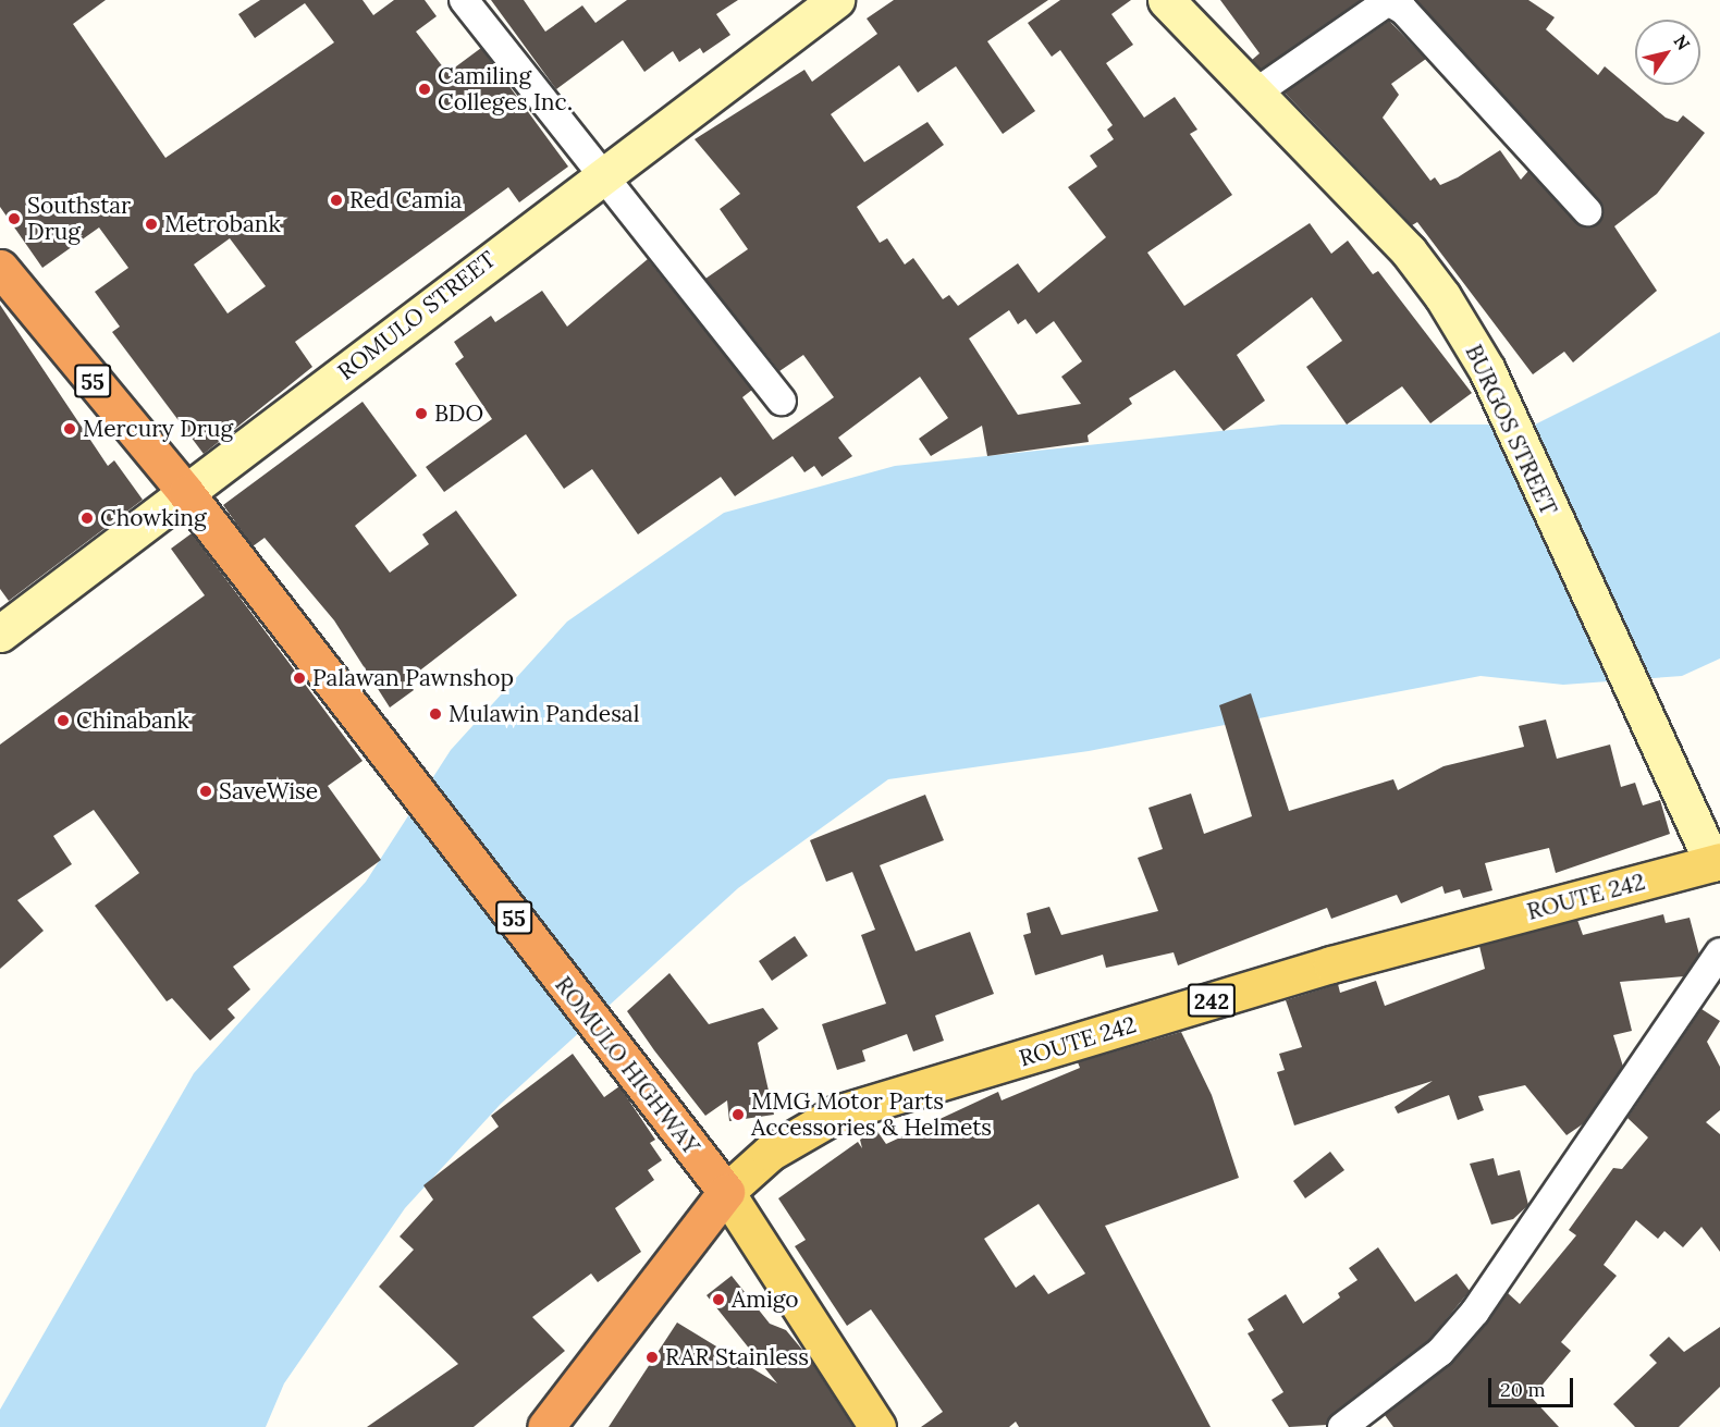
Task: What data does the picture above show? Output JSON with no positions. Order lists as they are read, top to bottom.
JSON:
{
  "streets": {
    "highway": ["55", "ROMULO HIGHWAY"],
    "main road": ["ROUTE 242", "242"],
    "street": ["ROMULO STREET", "BURGOS STREET"]
  },
  "crossings": [
    ["ROMULO STREET", "55"],
    ["ROMULO STREET", "ROMULO HIGHWAY"],
    ["55", "ROMULO HIGHWAY"],
    ["BURGOS STREET", "ROUTE 242"],
    ["ROUTE 242", "ROMULO HIGHWAY"]
  ],
  "places": [
    "Camiling Colleges Inc.",
    "Red Camia",
    "Southstar Drug",
    "Metrobank",
    "BDO",
    "Mercury Drug",
    "Chowking",
    "Palawan Pawnshop",
    "Mulawin Pandesal",
    "Chinabank",
    "SaveWise",
    "MMG Motor Parts Accessories & Helmets",
    "Amigo",
    "RAR Stainless"
  ],
  "scale_bar": "20 m",
  "north": "top right"
}
